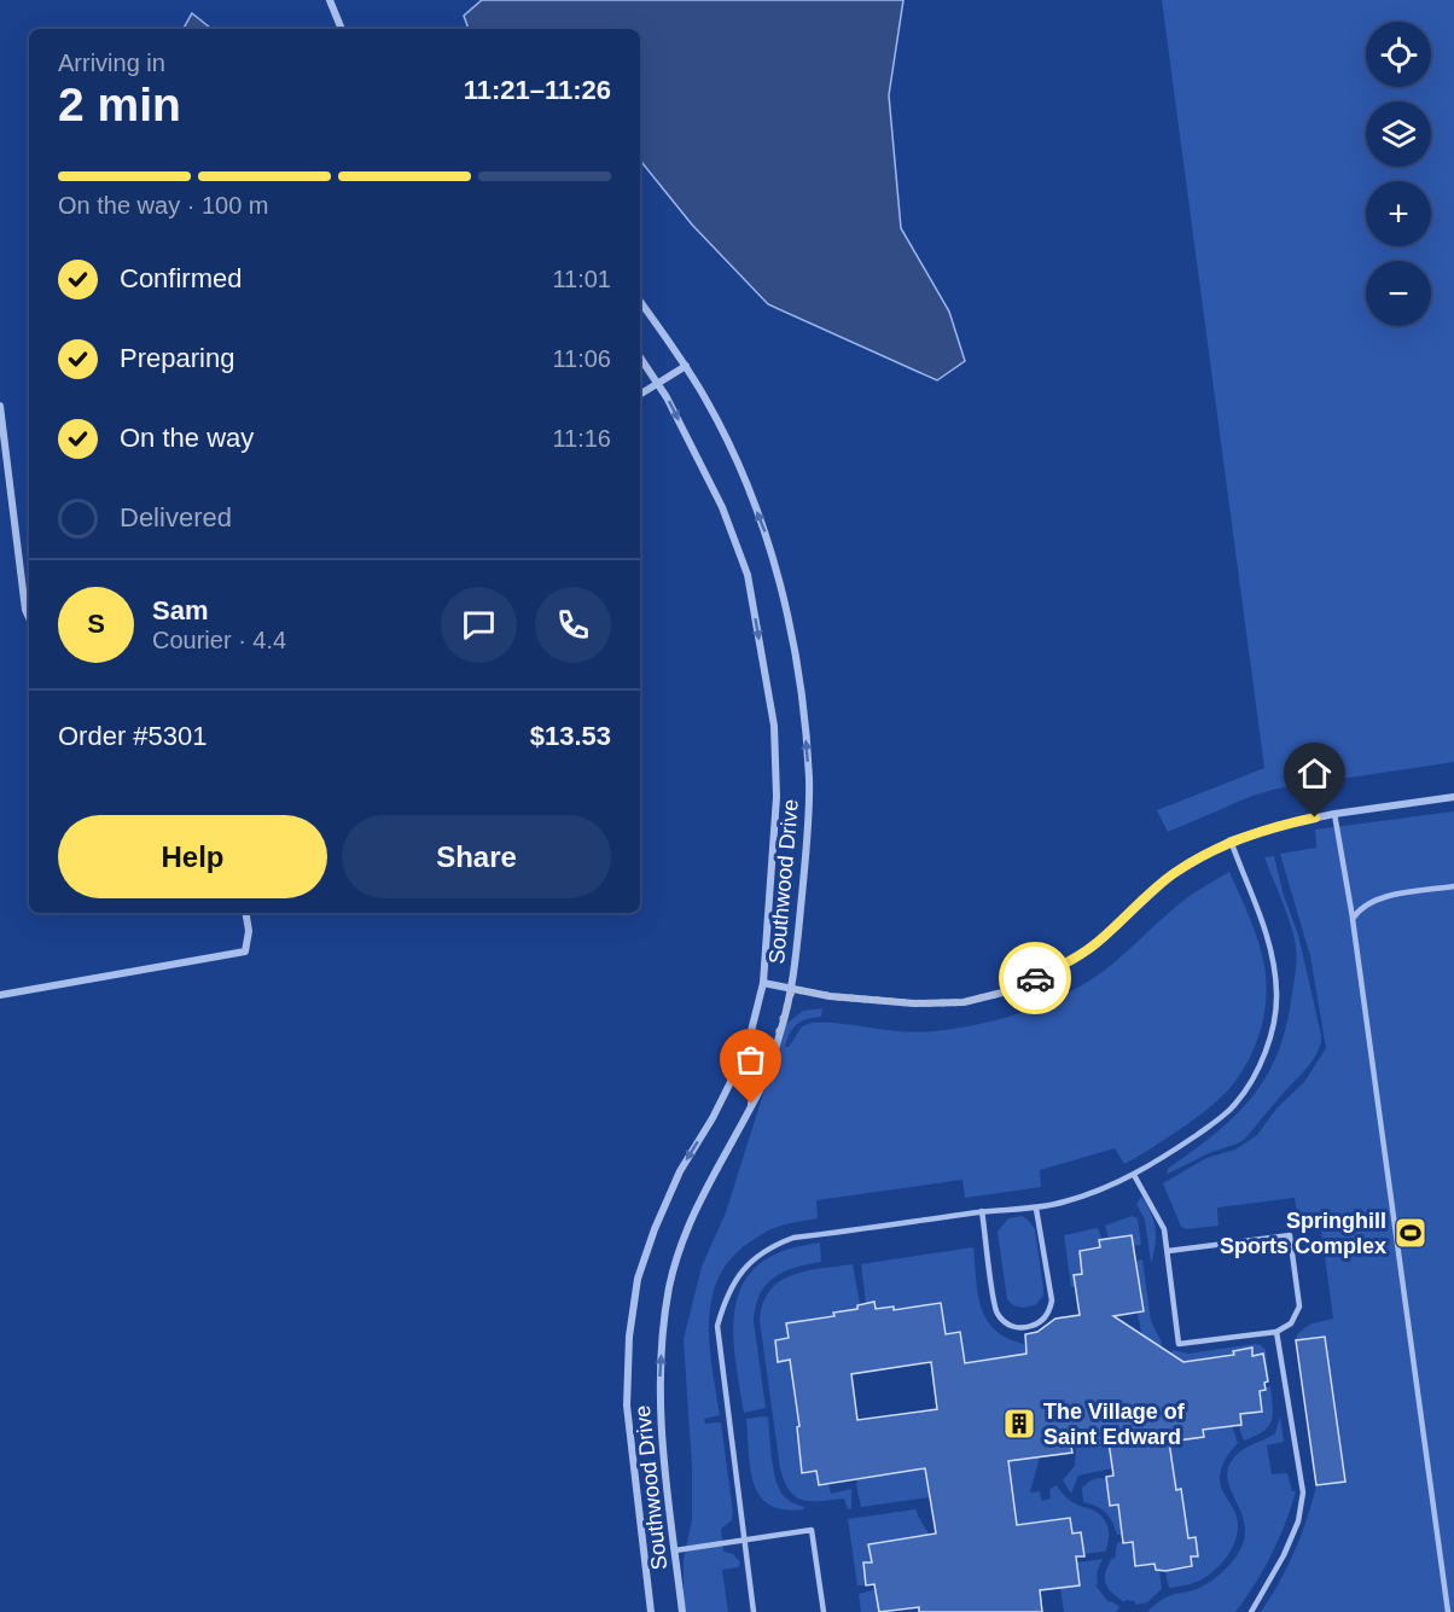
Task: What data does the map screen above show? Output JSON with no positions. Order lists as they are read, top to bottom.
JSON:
{
  "streets": {
    "street": ["Southwood Drive"]
  },
  "places": {
    "sports": ["Springhill Sports Complex"],
    "building": ["The Village of Saint Edward"]
  },
  "page": {
    "map_buttons": ["+", "−"],
    "heading": ["2 min", "Arriving in", "11:21–11:26"],
    "panel": [
      "Sam",
      "Courier · 4.4",
      "Order #5301",
      "$13.53"
    ],
    "bar": "On the way · 100 m",
    "list": [
      ["Confirmed", "11:01"],
      ["Preparing", "11:06"],
      ["On the way", "11:16"],
      "Delivered"
    ],
    "round": "S",
    "buttons": ["Help", "Share"]
  }
}
